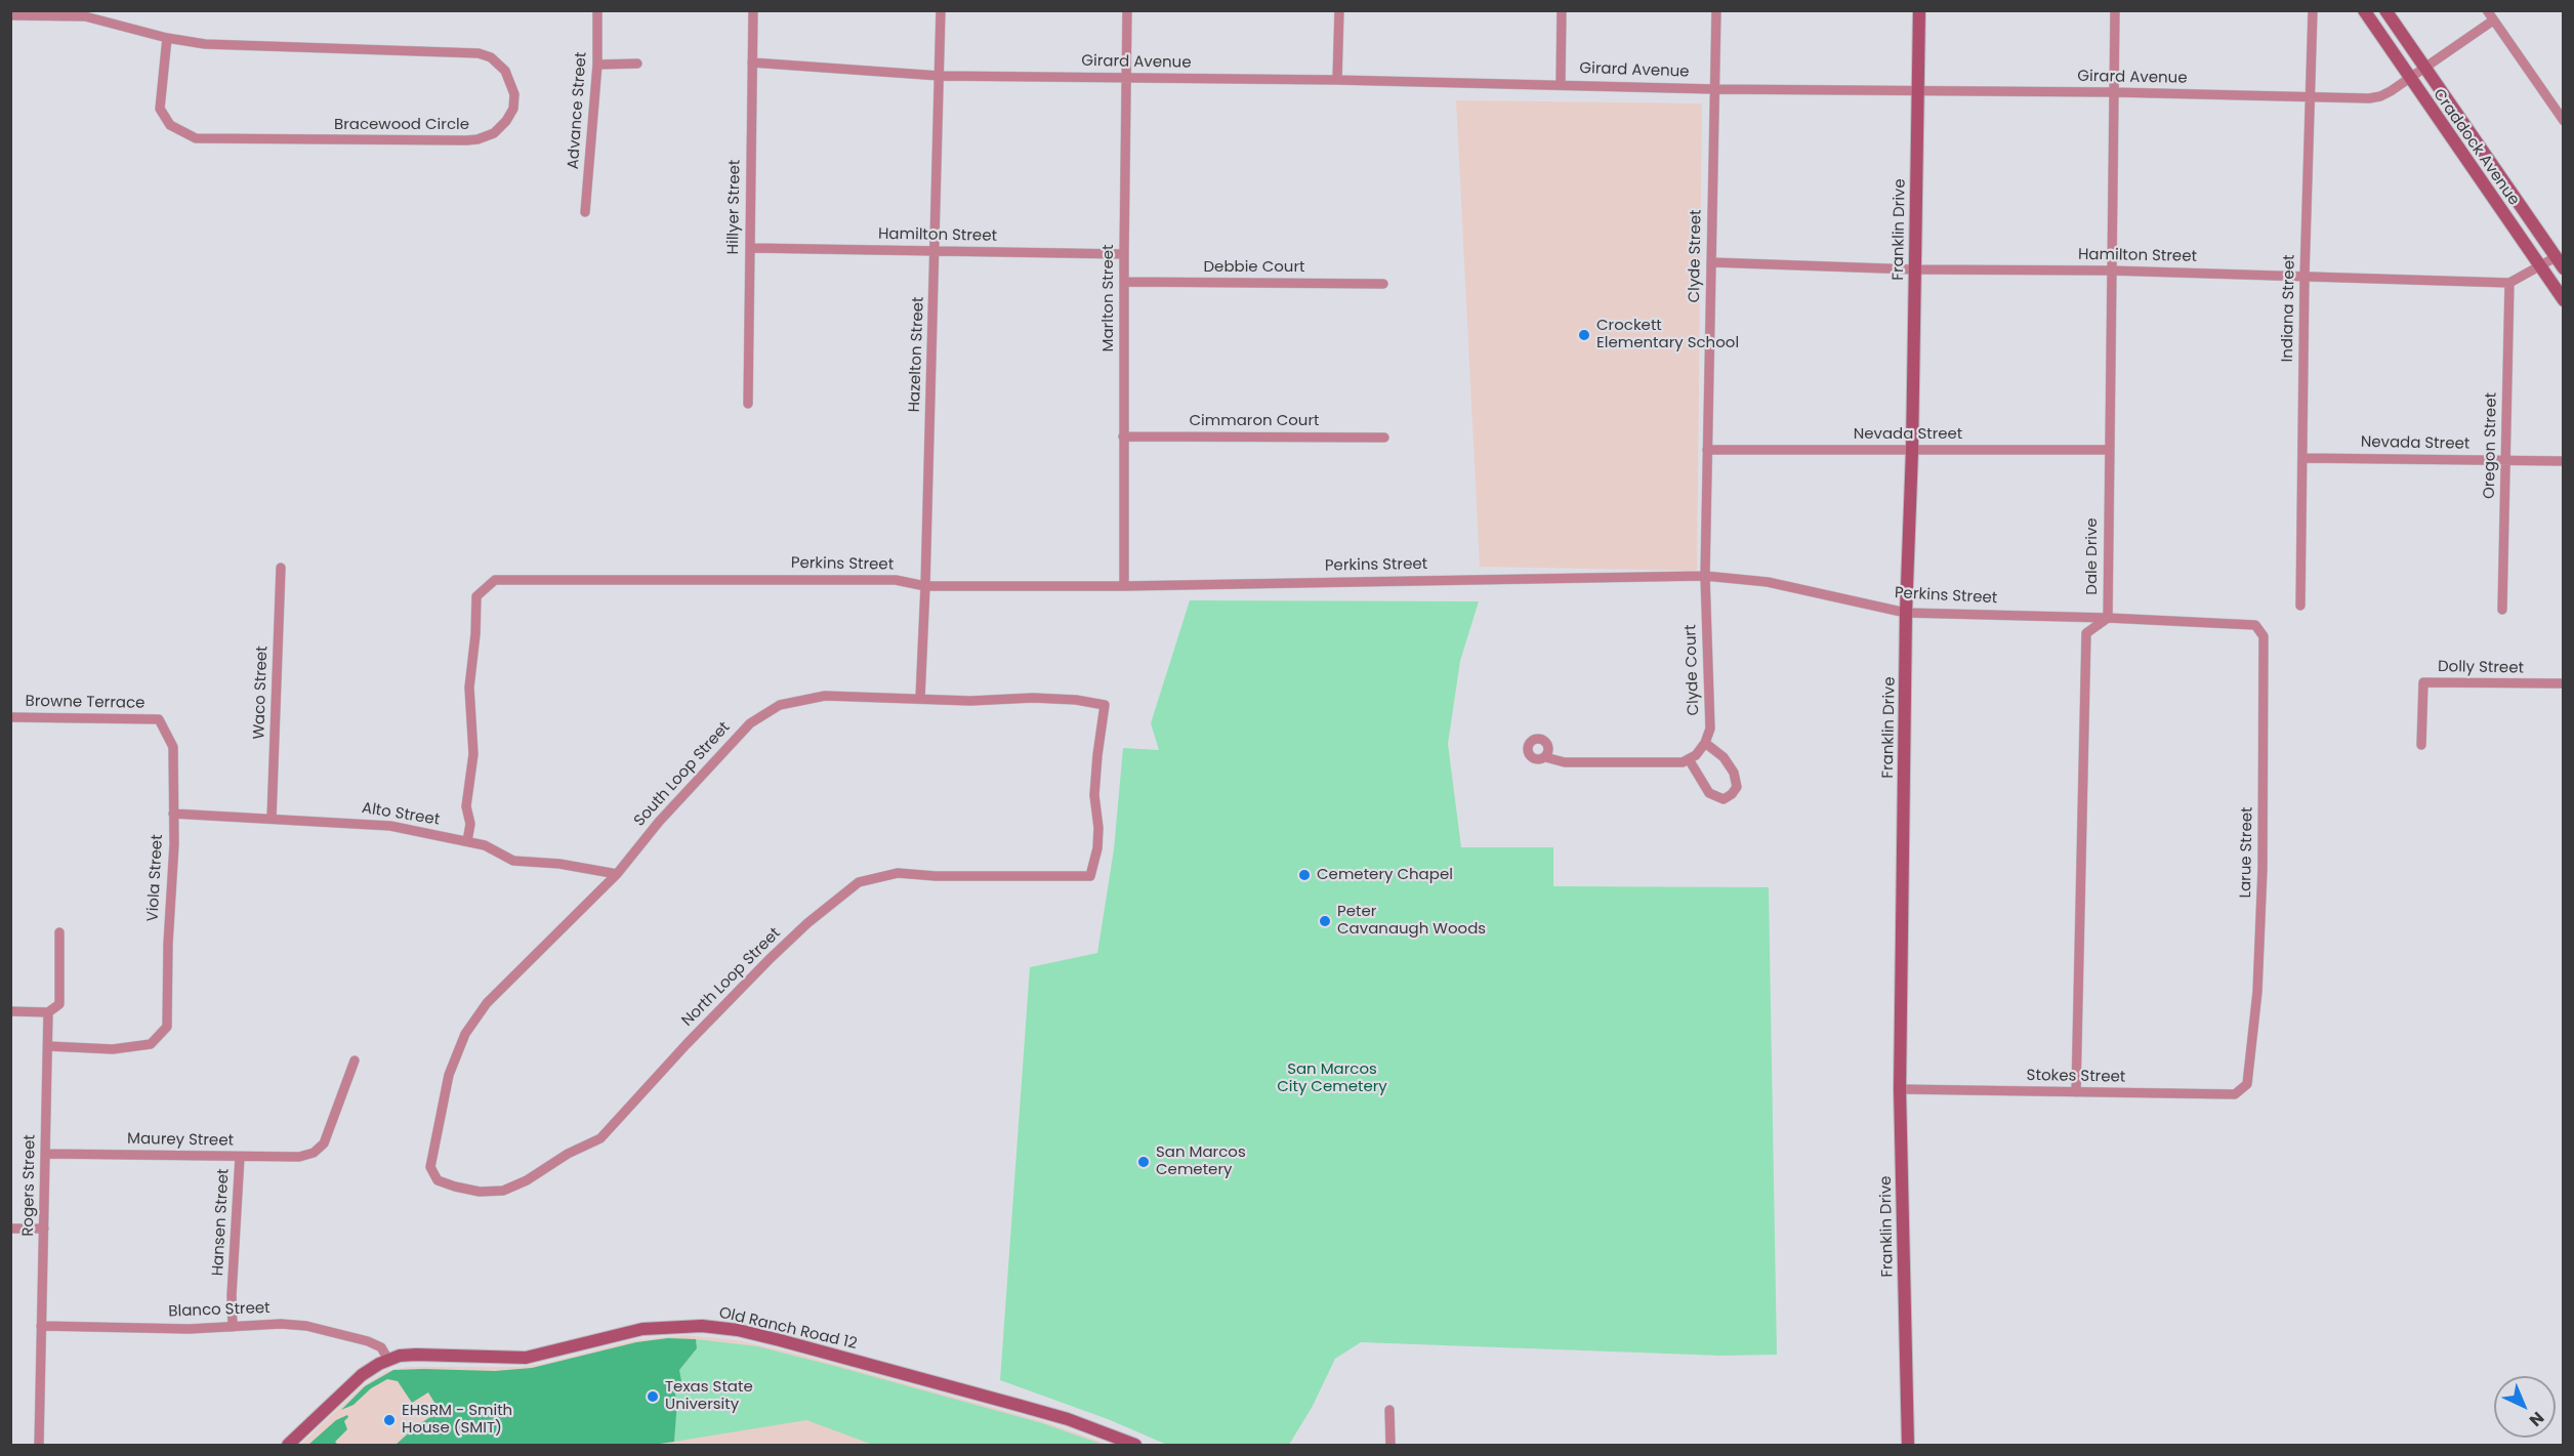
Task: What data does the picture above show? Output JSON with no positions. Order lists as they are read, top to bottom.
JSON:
{
  "streets": {
    "street": [
      "Girard Avenue",
      "Advance Street",
      "Bracewood Circle",
      "Craddock Avenue",
      "Hillyer Street",
      "Franklin Drive",
      "Hamilton Street",
      "Clyde Street",
      "Debbie Court",
      "Marlton Street",
      "Indiana Street",
      "Hazelton Street",
      "Cimmaron Court",
      "Nevada Street",
      "Oregon Street",
      "Dale Drive",
      "Perkins Street",
      "Dolly Street",
      "Clyde Court",
      "Waco Street",
      "Browne Terrace",
      "South Loop Street",
      "Alto Street",
      "Larue Street",
      "Viola Street",
      "North Loop Street",
      "Stokes Street",
      "Maurey Street",
      "Rogers Street",
      "Hansen Street",
      "Blanco Street",
      "Old Ranch Road 12"
    ]
  },
  "crossings": [
    ["Girard Avenue", "Craddock Avenue"],
    ["Girard Avenue", "Hillyer Street"],
    ["Girard Avenue", "Franklin Drive"],
    ["Girard Avenue", "Clyde Street"],
    ["Girard Avenue", "Marlton Street"],
    ["Girard Avenue", "Indiana Street"],
    ["Girard Avenue", "Hazelton Street"],
    ["Girard Avenue", "Dale Drive"],
    ["Hillyer Street", "Hamilton Street"],
    ["Franklin Drive", "Hamilton Street"],
    ["Franklin Drive", "Nevada Street"],
    ["Franklin Drive", "Perkins Street"],
    ["Franklin Drive", "Stokes Street"],
    ["Hamilton Street", "Clyde Street"],
    ["Hamilton Street", "Marlton Street"],
    ["Hamilton Street", "Indiana Street"],
    ["Hamilton Street", "Hazelton Street"],
    ["Hamilton Street", "Oregon Street"],
    ["Hamilton Street", "Dale Drive"],
    ["Clyde Street", "Nevada Street"],
    ["Clyde Street", "Perkins Street"],
    ["Clyde Street", "Clyde Court"],
    ["Debbie Court", "Marlton Street"],
    ["Marlton Street", "Cimmaron Court"],
    ["Marlton Street", "Perkins Street"],
    ["Indiana Street", "Nevada Street"],
    ["Hazelton Street", "Perkins Street"],
    ["Hazelton Street", "South Loop Street"],
    ["Nevada Street", "Oregon Street"],
    ["Nevada Street", "Dale Drive"],
    ["Dale Drive", "Perkins Street"],
    ["Perkins Street", "Clyde Court"],
    ["Perkins Street", "Alto Street"],
    ["Perkins Street", "Larue Street"],
    ["Waco Street", "Alto Street"],
    ["Browne Terrace", "Viola Street"],
    ["South Loop Street", "Alto Street"],
    ["South Loop Street", "North Loop Street"],
    ["Alto Street", "Viola Street"],
    ["Larue Street", "Stokes Street"],
    ["Viola Street", "Rogers Street"],
    ["Maurey Street", "Rogers Street"],
    ["Maurey Street", "Hansen Street"],
    ["Rogers Street", "Blanco Street"],
    ["Hansen Street", "Blanco Street"],
    ["Blanco Street", "Old Ranch Road 12"]
  ],
  "parks": ["San Marcos City Cemetery"],
  "places": [
    "Crockett Elementary School",
    "Cemetery Chapel",
    "Peter Cavanaugh Woods",
    "San Marcos Cemetery",
    "Texas State University",
    "EHSRM - Smith House (SMIT)"
  ],
  "north": "bottom right"
}
